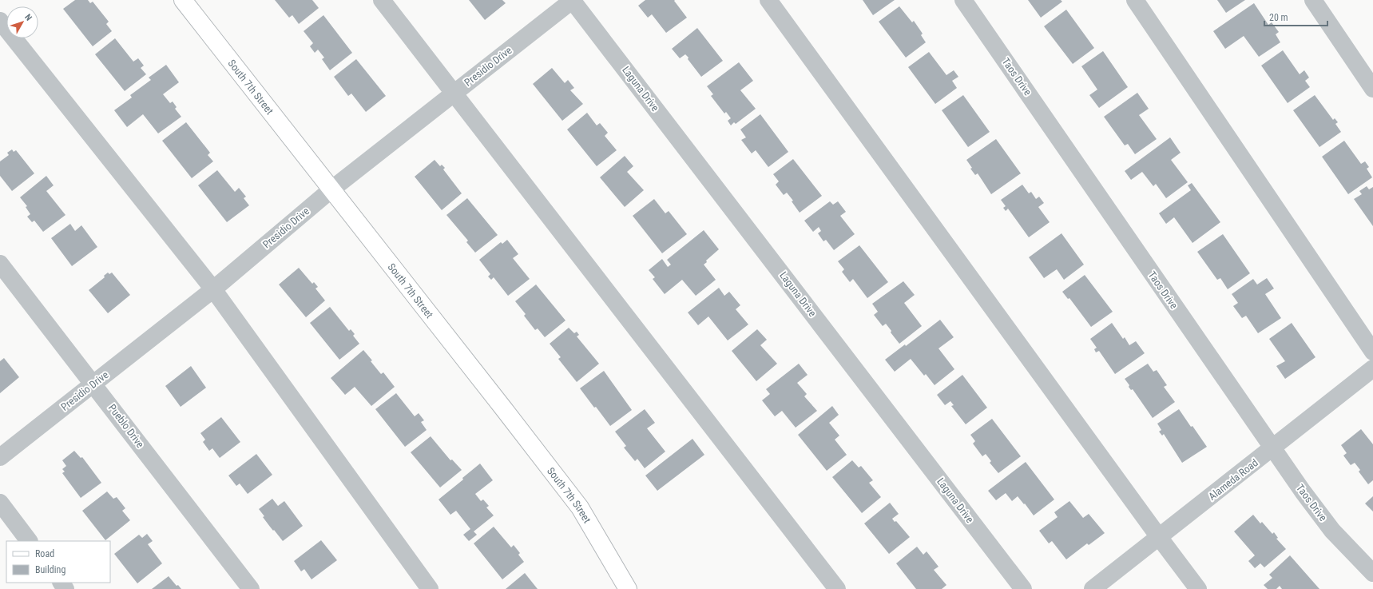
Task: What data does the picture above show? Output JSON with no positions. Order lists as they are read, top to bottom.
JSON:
{
  "streets": {
    "main road": ["South 7th Street"],
    "street": [
      "Presidio Drive",
      "Taos Drive",
      "Laguna Drive",
      "Pueblo Drive",
      "Alameda Road"
    ]
  },
  "crossings": [
    ["Presidio Drive", "South 7th Street"],
    ["Presidio Drive", "Laguna Drive"],
    ["Presidio Drive", "Pueblo Drive"],
    ["Taos Drive", "Alameda Road"]
  ],
  "legend": ["Road", "Building"],
  "scale_bar": "20 m",
  "north": "top right"
}
